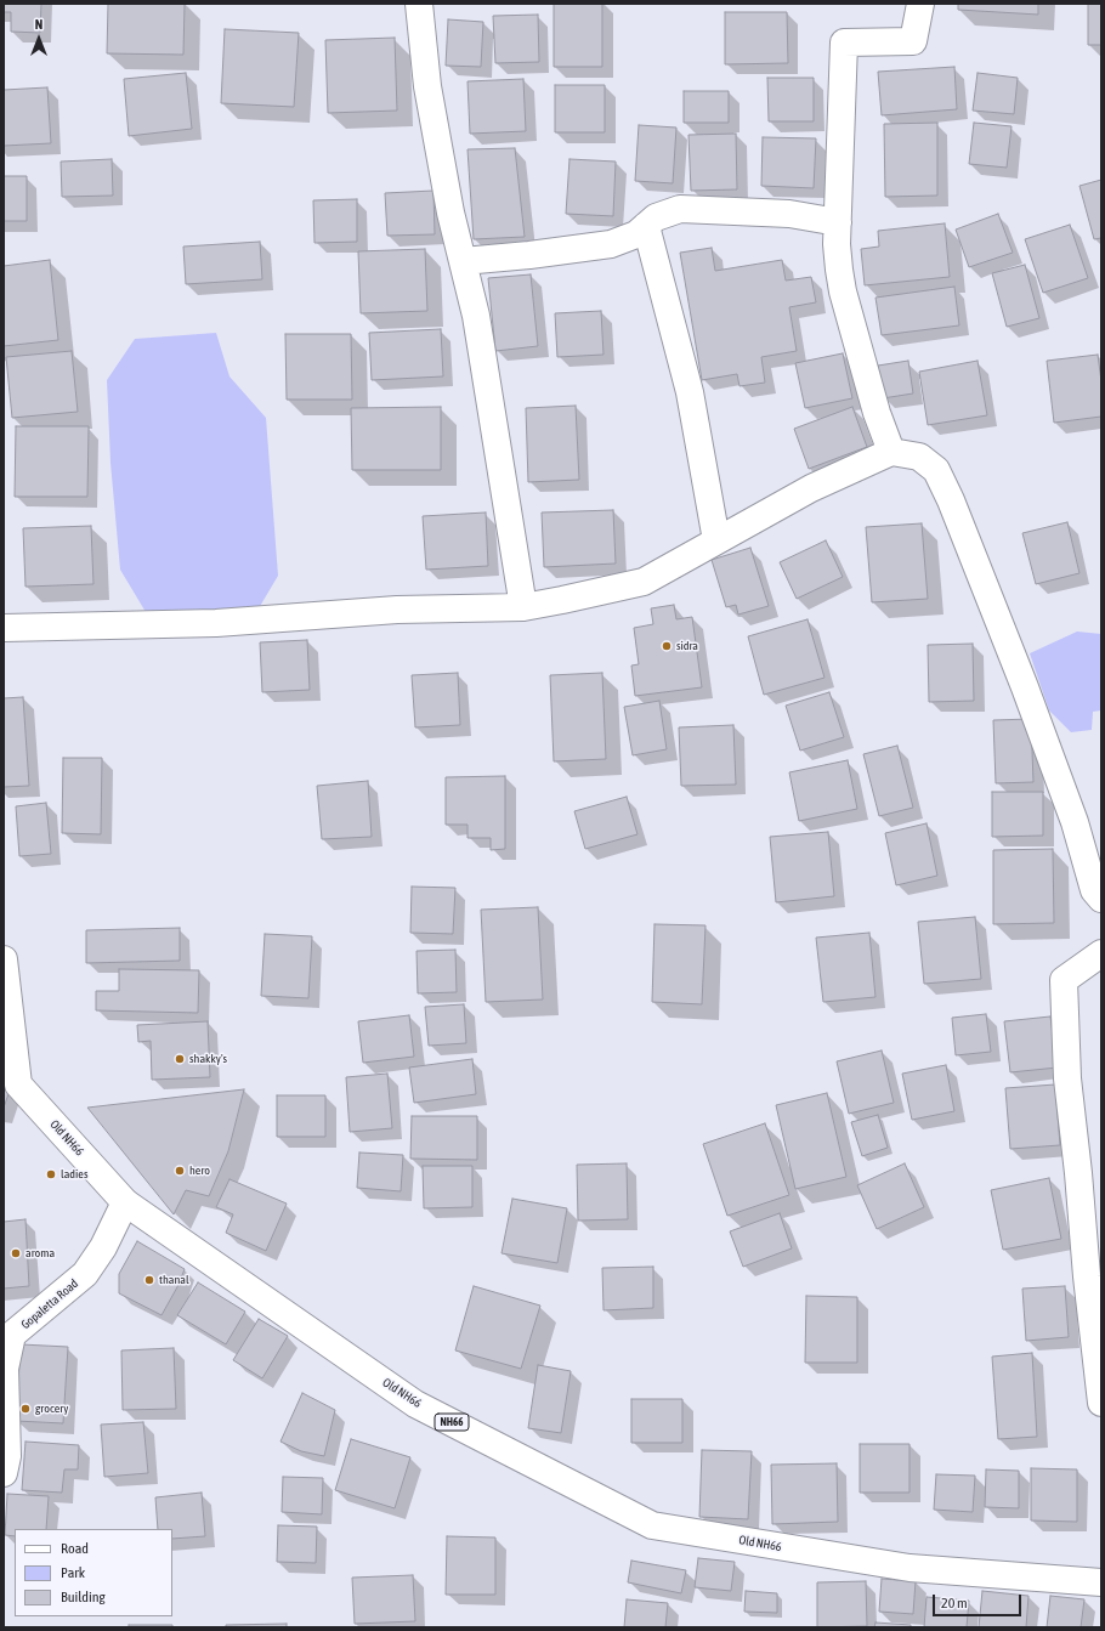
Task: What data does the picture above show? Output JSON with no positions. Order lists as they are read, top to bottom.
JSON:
{
  "streets": {
    "street": ["Old NH66", "Gopaletta Road", "NH66"]
  },
  "crossings": [
    ["Old NH66", "Gopaletta Road"]
  ],
  "places": [
    "sidra",
    "shakky's",
    "hero",
    "ladies",
    "aroma",
    "thanal",
    "grocery"
  ],
  "legend": ["Road", "Park", "Building"],
  "scale_bar": "20 m",
  "north": "top"
}
